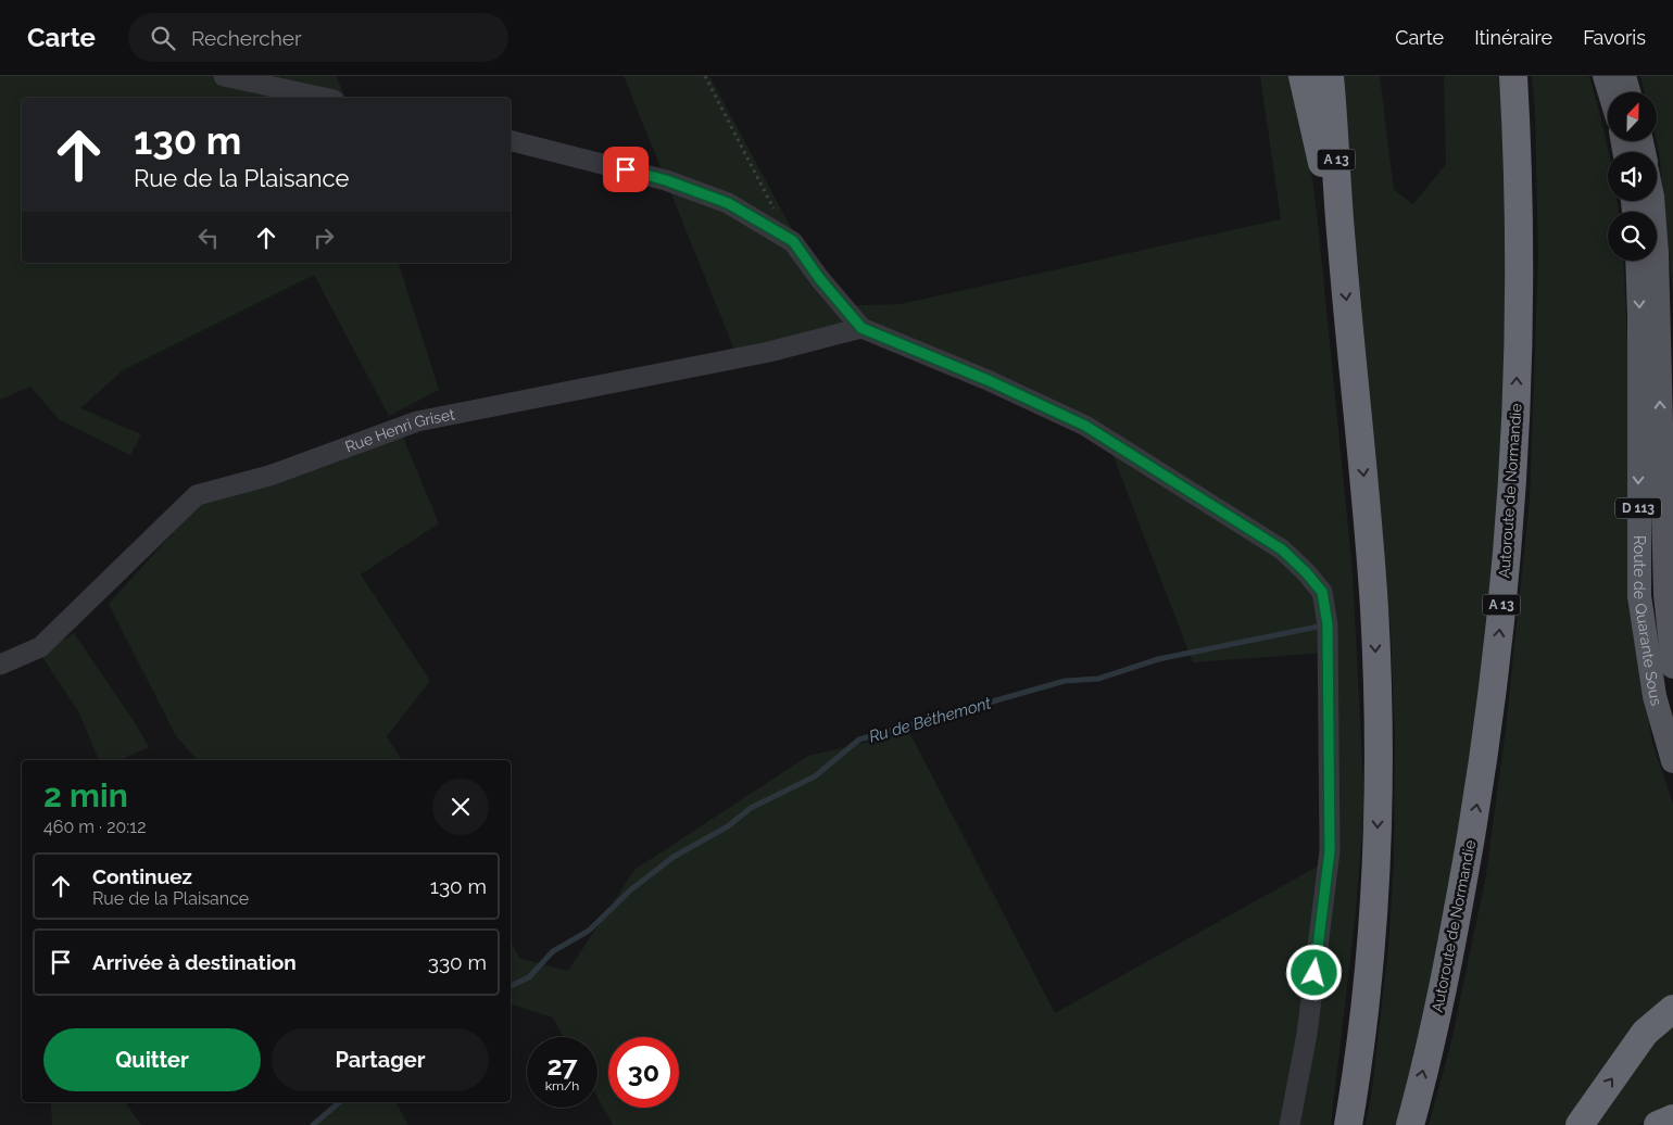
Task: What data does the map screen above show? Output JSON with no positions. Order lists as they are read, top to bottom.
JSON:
{
  "streets": {
    "highway": ["A 13", "Autoroute de Normandie"],
    "main road": ["D 113", "Route de Quarante Sous"],
    "street": ["Rue Henri Griset"]
  },
  "water": ["Ru de Béthemont"],
  "north": "top",
  "page": {
    "header": "Carte",
    "search": "Rechercher",
    "nav": ["Carte", "Itinéraire", "Favoris"],
    "turn": ["130 m", "Rue de la Plaisance"],
    "heading": ["2 min", "460 m · 20:12"],
    "list": [
      {
        "name": "Continuez",
        "note": "Rue de la Plaisance",
        "value": "130 m"
      },
      {
        "name": "Arrivée à destination",
        "value": "330 m"
      }
    ],
    "buttons": ["Quitter", "Partager"],
    "speed": "27 km/h",
    "limit": "30"
  }
}
